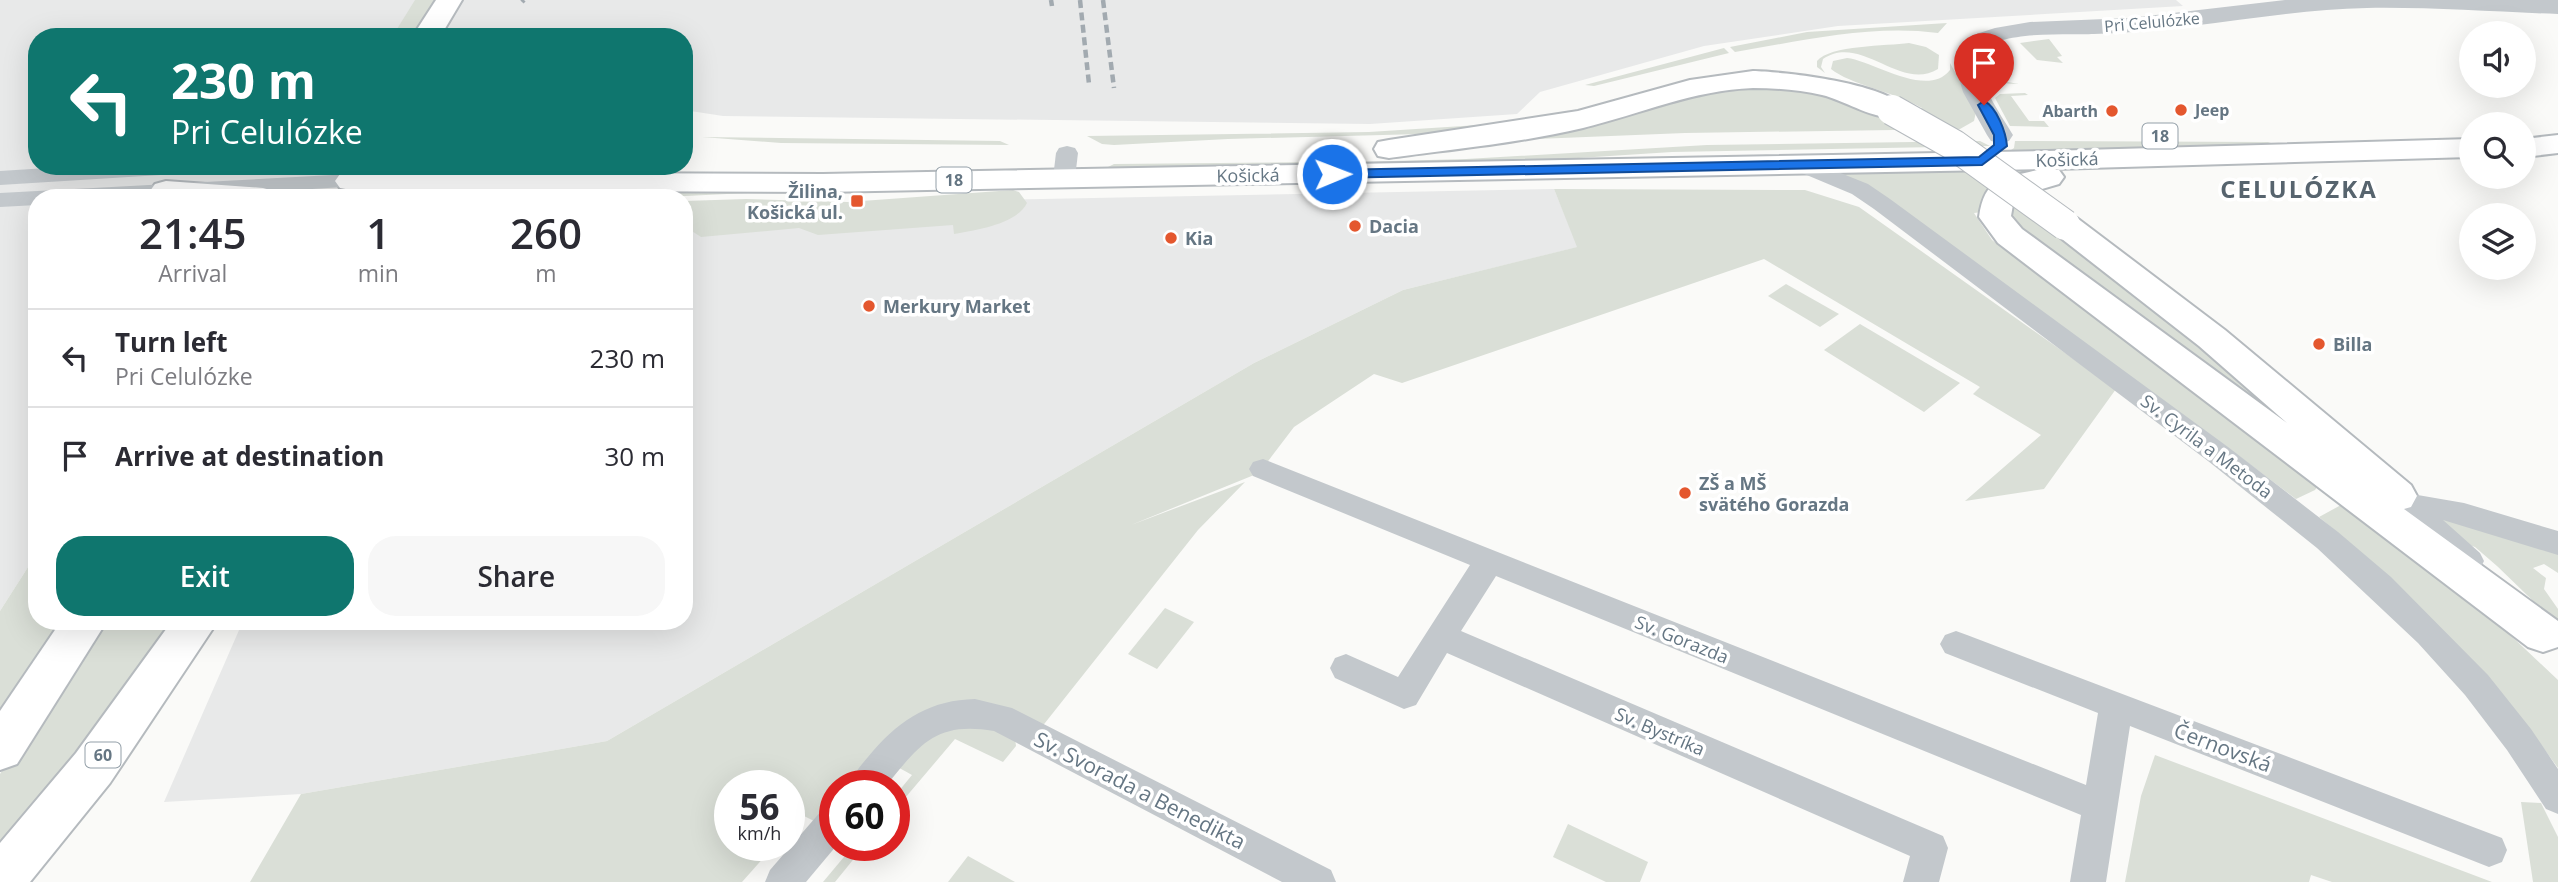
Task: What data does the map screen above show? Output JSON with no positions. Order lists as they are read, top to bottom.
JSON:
{
  "streets": {
    "main road": ["18", "Košická", "60"],
    "street": [
      "Pri Celulózke",
      "Sv. Cyrila a Metoda",
      "Sv. Gorazda",
      "Sv. Bystríka",
      "Černovská",
      "Sv. Svorada a Benedikta"
    ]
  },
  "crossings": [
    ["Pri Celulózke", "Košická"],
    ["18", "Košická"],
    ["Košická", "Sv. Cyrila a Metoda"]
  ],
  "districts": ["CELULÓZKA"],
  "places": {
    "other": [
      "Jeep",
      "Abarth",
      "Dacia",
      "Kia",
      "Merkury Market",
      "Billa",
      "ZŠ a MŠ svätého Gorazda"
    ],
    "transit": ["Žilina, Košická ul."]
  },
  "page": {
    "turn": ["230 m", "Pri Celulózke"],
    "eta": [
      "21:45",
      "Arrival",
      "1",
      "min",
      "260",
      "m"
    ],
    "list": [
      {
        "name": "Turn left",
        "note": "Pri Celulózke",
        "value": "230 m"
      },
      {
        "name": "Arrive at destination",
        "value": "30 m"
      }
    ],
    "buttons": ["Exit", "Share"],
    "speed": "56 km/h",
    "limit": "60"
  }
}
